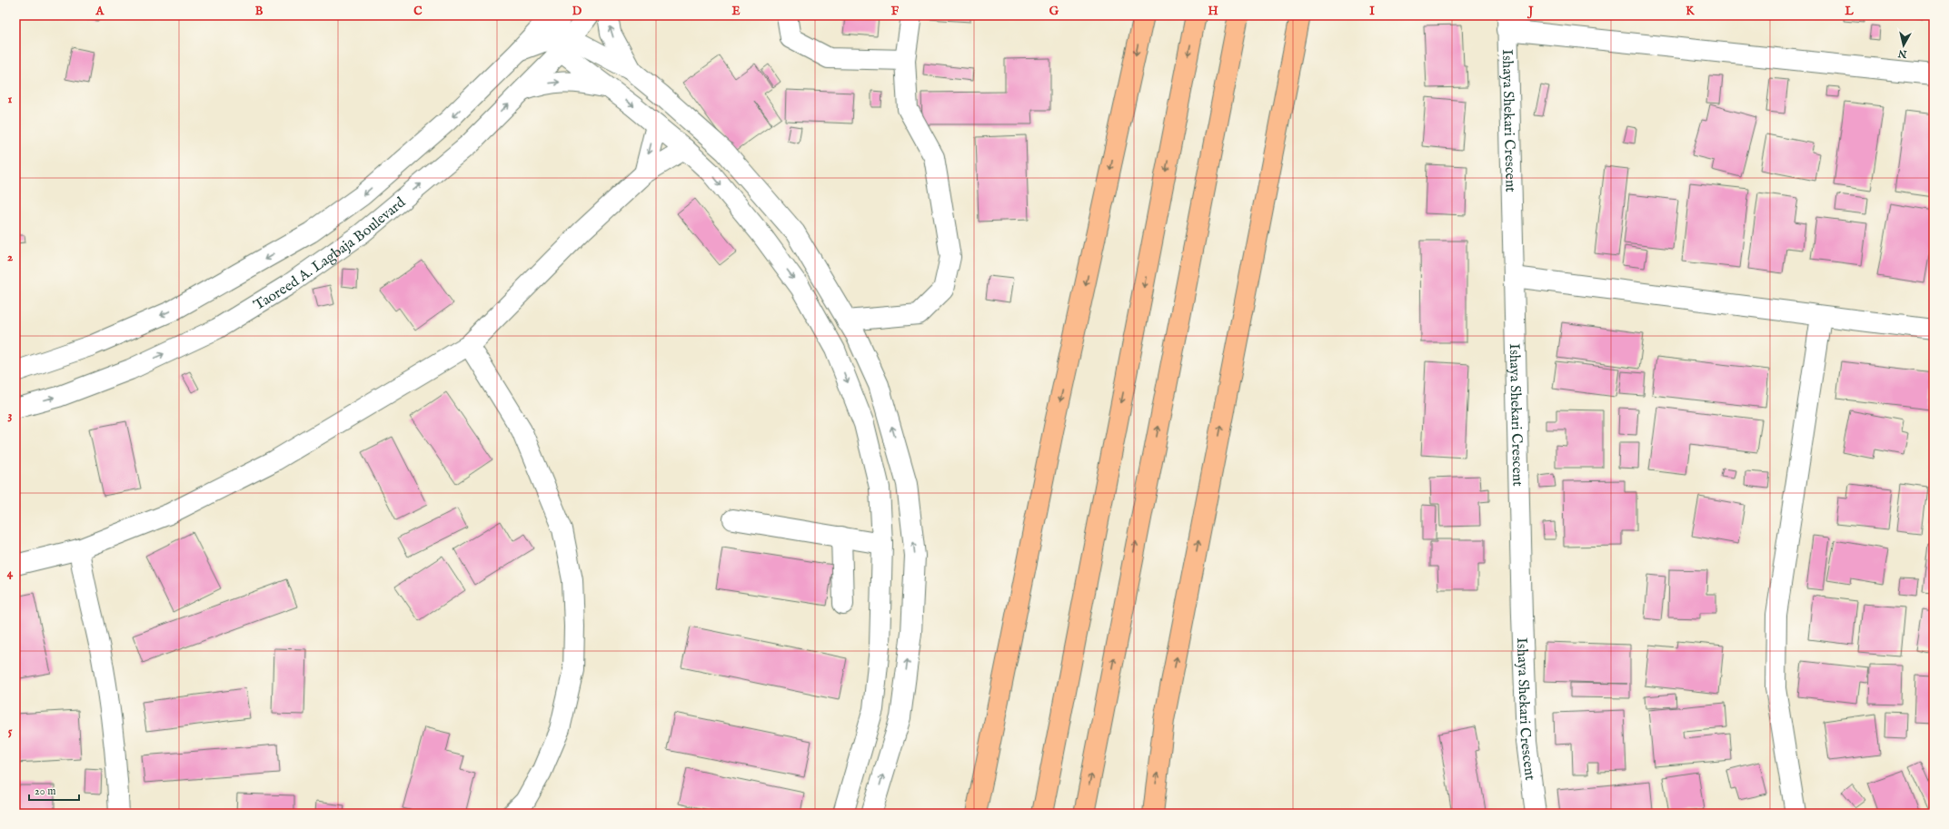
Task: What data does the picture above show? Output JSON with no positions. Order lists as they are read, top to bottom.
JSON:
{
  "streets": {
    "street": ["Ishaya Shekari Crescent", "Taoreed A. Lagbaja Boulevard"]
  },
  "scale_bar": "20 m",
  "north": "bottom",
  "grid": {
    "columns": [
      "A",
      "B",
      "C",
      "D",
      "E",
      "F",
      "G",
      "H",
      "I",
      "J",
      "K",
      "L"
    ],
    "rows": [
      "1",
      "2",
      "3",
      "4",
      "5"
    ]
  }
}
